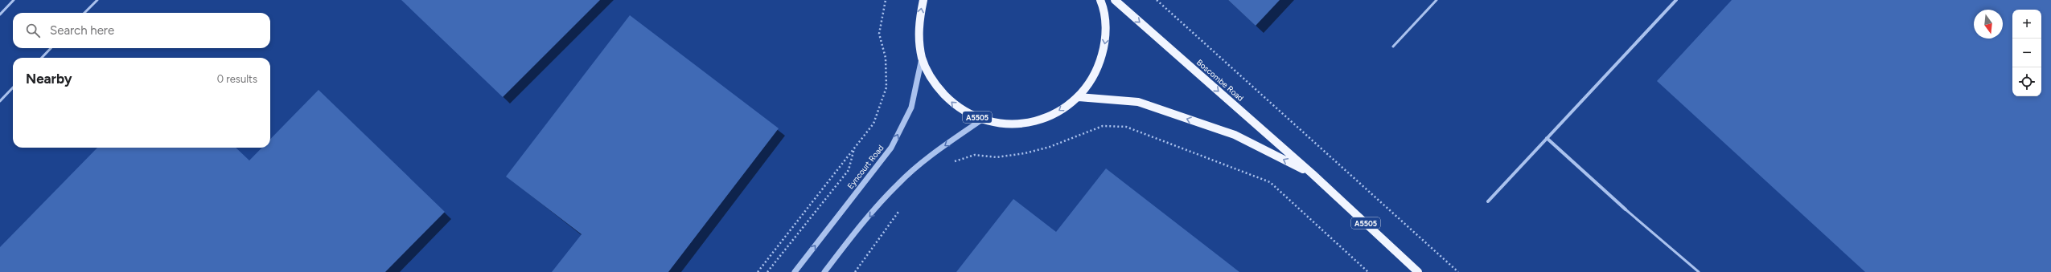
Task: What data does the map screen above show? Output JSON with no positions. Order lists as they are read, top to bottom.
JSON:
{
  "streets": {
    "main road": ["Boscombe Road", "A5505"],
    "street": ["Eyncourt Road"]
  },
  "crossings": [
    ["Boscombe Road", "A5505"],
    ["A5505", "Eyncourt Road"]
  ],
  "north": "bottom",
  "page": {
    "map_buttons": ["+", "−"],
    "search": "Search here",
    "heading": ["Nearby", "0 results"]
  }
}
